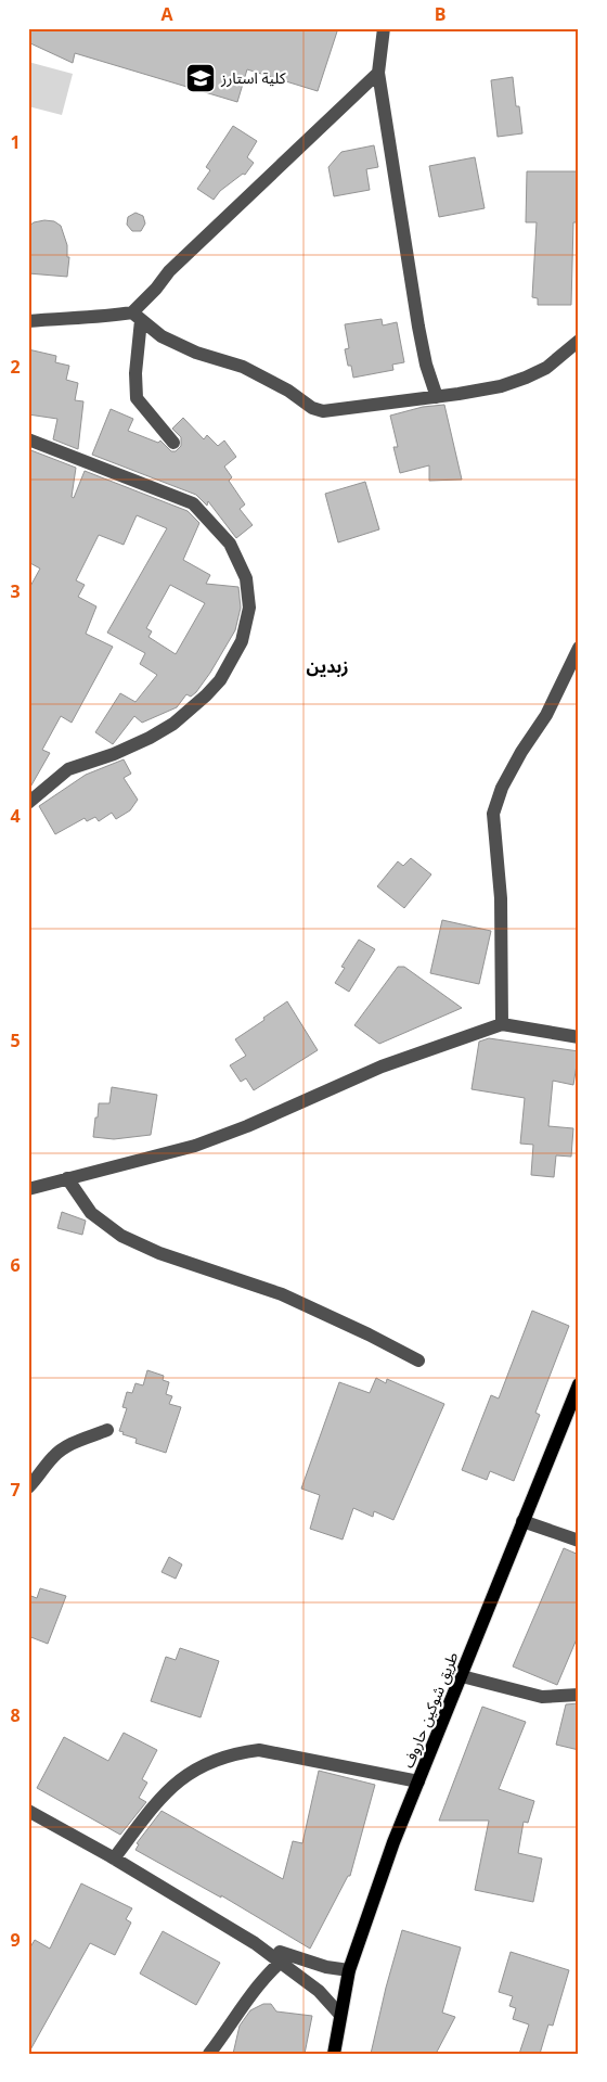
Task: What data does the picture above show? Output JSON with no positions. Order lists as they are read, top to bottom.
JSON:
{
  "streets": {
    "main road": ["طريق شوكين حاروف"]
  },
  "districts": ["زبدين"],
  "places": {
    "school or university": ["كلية استارز"]
  },
  "grid": {
    "columns": ["A", "B"],
    "rows": [
      "1",
      "2",
      "3",
      "4",
      "5",
      "6",
      "7",
      "8",
      "9"
    ]
  }
}
